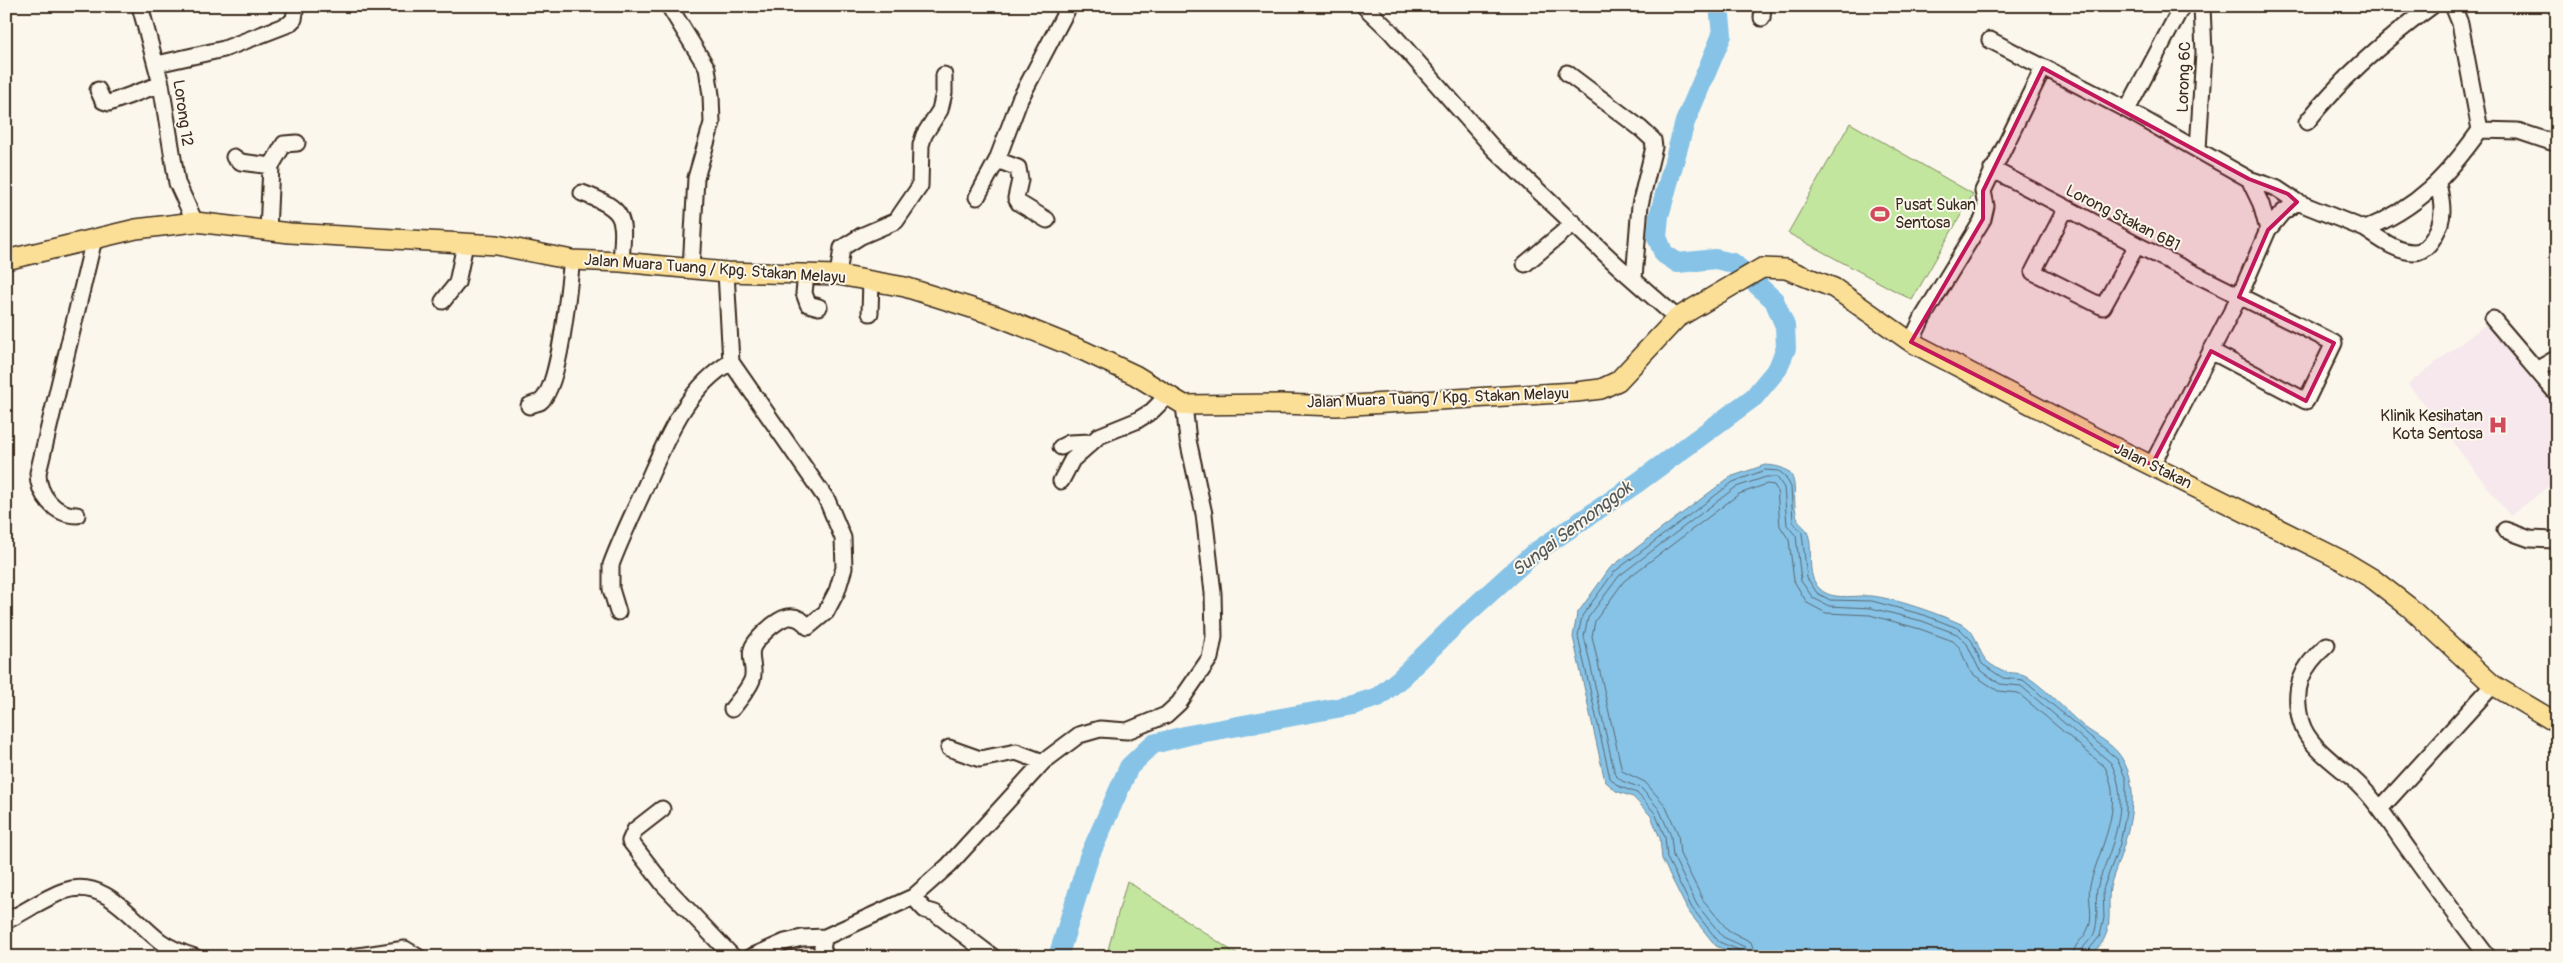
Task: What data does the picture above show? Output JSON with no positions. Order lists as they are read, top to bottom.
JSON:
{
  "streets": {
    "main road": ["Jalan Muara Tuang / Kpg. Stakan Melayu", "Jalan Stakan"],
    "street": ["Lorong 6C", "Lorong 12", "Lorong Stakan 6B1"]
  },
  "crossings": [
    ["Lorong 12", "Jalan Muara Tuang / Kpg. Stakan Melayu"],
    ["Jalan Muara Tuang / Kpg. Stakan Melayu", "Jalan Stakan"]
  ],
  "water": ["Sungai Semonggok"],
  "places": {
    "sports": ["Pusat Sukan Sentosa"],
    "hospital": ["Klinik Kesihatan Kota Sentosa"]
  }
}
